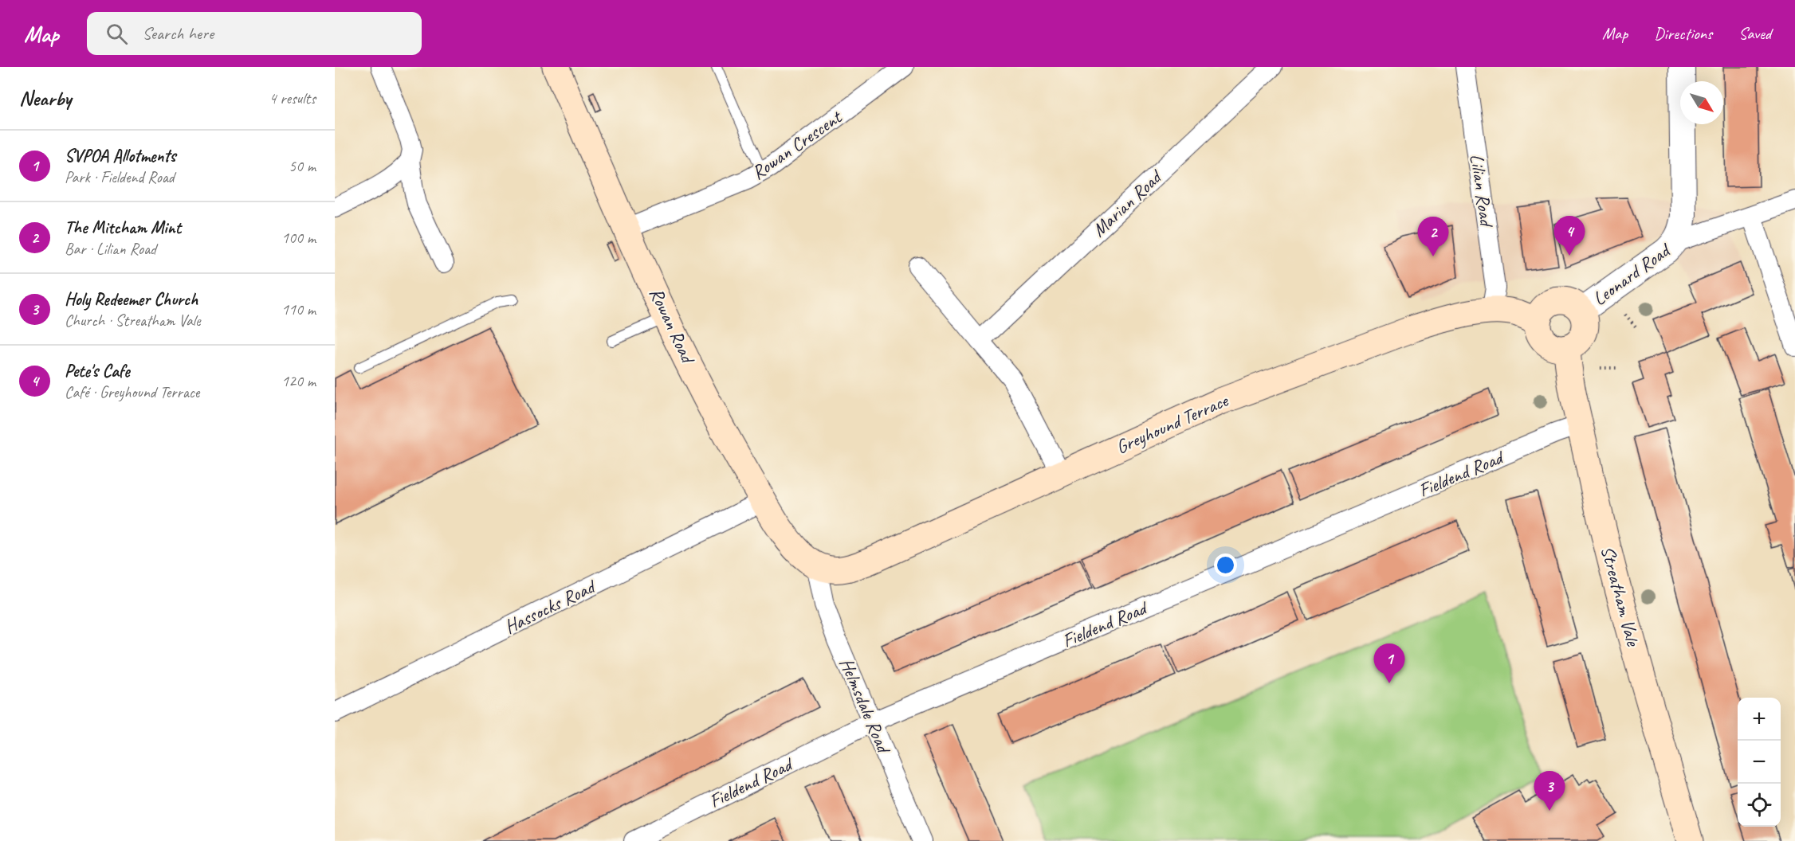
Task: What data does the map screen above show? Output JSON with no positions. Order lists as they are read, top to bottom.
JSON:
{
  "streets": {
    "main road": ["Rowan Road", "Greyhound Terrace", "Streatham Vale"],
    "street": [
      "Rowan Crescent",
      "Lilian Road",
      "Marian Road",
      "Leonard Road",
      "Fieldend Road",
      "Hassocks Road",
      "Helmsdale Road"
    ]
  },
  "crossings": [
    ["Rowan Crescent", "Rowan Road"],
    ["Lilian Road", "Greyhound Terrace"],
    ["Leonard Road", "Greyhound Terrace"],
    ["Leonard Road", "Streatham Vale"],
    ["Rowan Road", "Greyhound Terrace"],
    ["Rowan Road", "Hassocks Road"],
    ["Rowan Road", "Helmsdale Road"],
    ["Greyhound Terrace", "Streatham Vale"],
    ["Greyhound Terrace", "Helmsdale Road"],
    ["Fieldend Road", "Streatham Vale"],
    ["Fieldend Road", "Helmsdale Road"]
  ],
  "north": "bottom right",
  "page": {
    "header": "Map",
    "search": "Search here",
    "nav": ["Map", "Directions", "Saved"],
    "heading": ["Nearby", "4 results"],
    "list": [
      {
        "mark": "1",
        "name": "SVPOA Allotments",
        "note": "Park · Fieldend Road",
        "value": "50 m"
      },
      {
        "mark": "2",
        "name": "The Mitcham Mint",
        "note": "Bar · Lilian Road",
        "value": "100 m"
      },
      {
        "mark": "3",
        "name": "Holy Redeemer Church",
        "note": "Church · Streatham Vale",
        "value": "110 m"
      },
      {
        "mark": "4",
        "name": "Pete's Cafe",
        "note": "Café · Greyhound Terrace",
        "value": "120 m"
      }
    ],
    "pins": [
      "4",
      "2",
      "1",
      "3"
    ],
    "map_buttons": ["+", "−"]
  }
}
